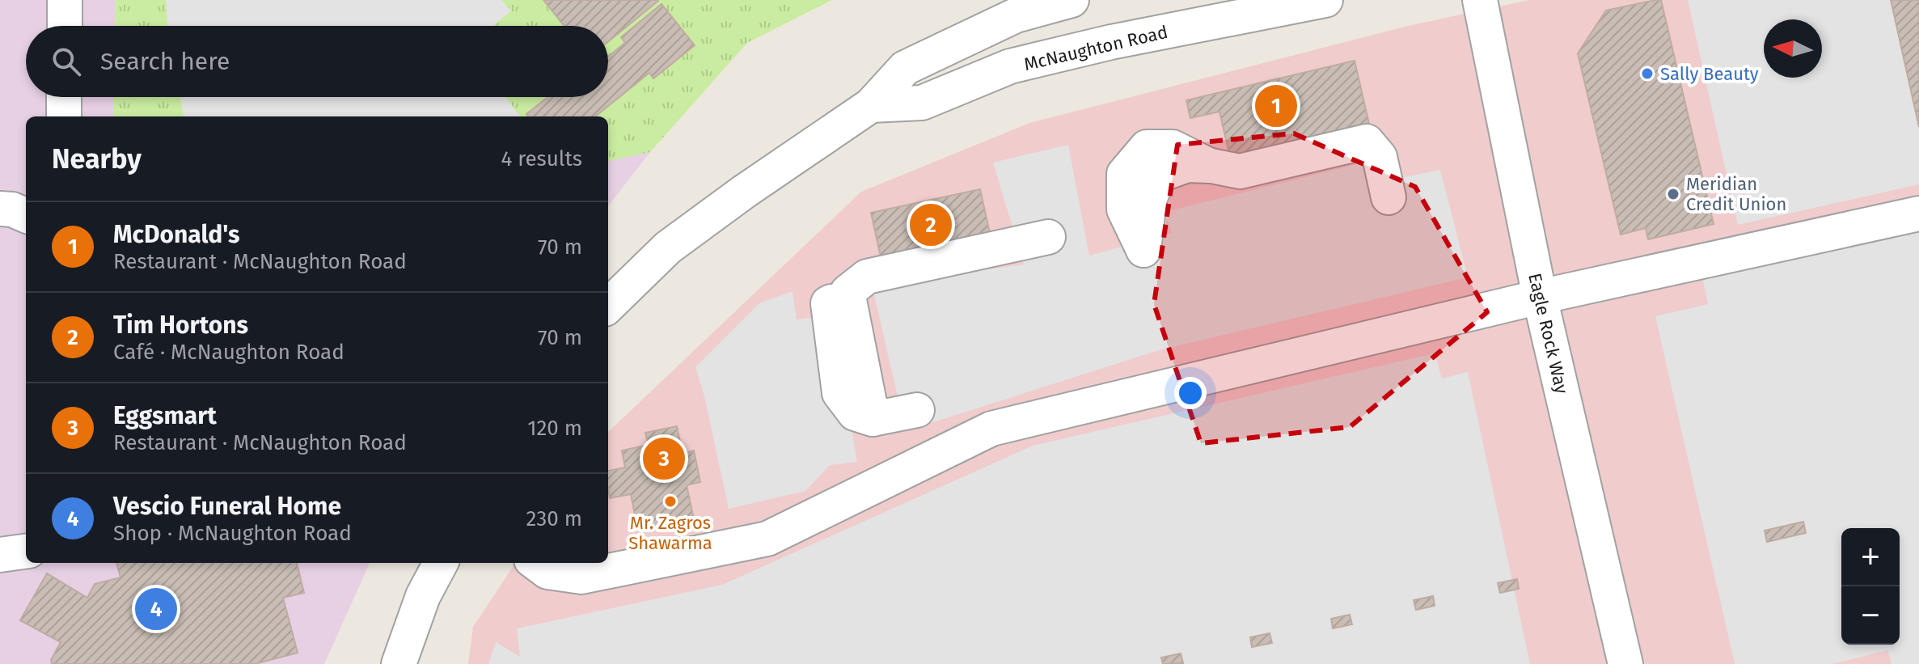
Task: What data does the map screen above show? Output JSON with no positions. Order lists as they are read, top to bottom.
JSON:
{
  "streets": {
    "street": ["McNaughton Road", "Eagle Rock Way"]
  },
  "places": ["Sally Beauty", "Meridian Credit Union", "Mr. Zagros Shawarma"],
  "north": "left",
  "page": {
    "search": "Search here",
    "pins": [
      "1",
      "2",
      "3",
      "4"
    ],
    "heading": ["Nearby", "4 results"],
    "list": [
      {
        "mark": "1",
        "name": "McDonald's",
        "note": "Restaurant · McNaughton Road",
        "value": "70 m"
      },
      {
        "mark": "2",
        "name": "Tim Hortons",
        "note": "Café · McNaughton Road",
        "value": "70 m"
      },
      {
        "mark": "3",
        "name": "Eggsmart",
        "note": "Restaurant · McNaughton Road",
        "value": "120 m"
      },
      {
        "mark": "4",
        "name": "Vescio Funeral Home",
        "note": "Shop · McNaughton Road",
        "value": "230 m"
      }
    ],
    "map_buttons": ["+", "−"]
  }
}
